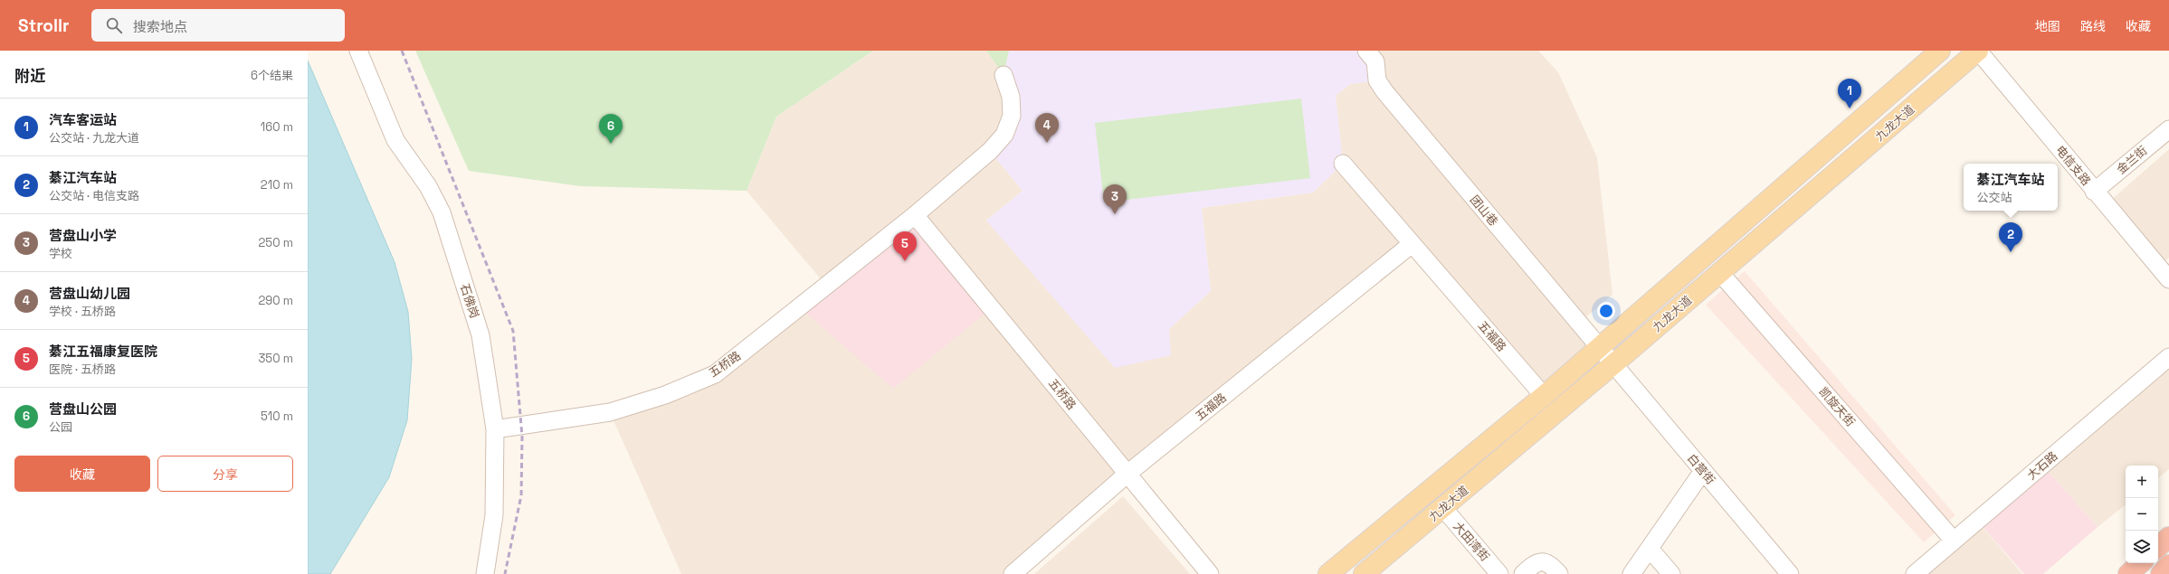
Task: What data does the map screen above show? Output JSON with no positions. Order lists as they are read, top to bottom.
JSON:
{
  "streets": {
    "main road": ["九龙大道"],
    "street": [
      "金兰街",
      "电信支路",
      "团山巷",
      "石佛岗",
      "五福路",
      "五桥路",
      "凯旋天街",
      "大石路",
      "白营街",
      "大田湾街"
    ]
  },
  "crossings": [
    ["九龙大道", "电信支路"],
    ["九龙大道", "团山巷"],
    ["九龙大道", "五福路"],
    ["九龙大道", "凯旋天街"],
    ["九龙大道", "白营街"],
    ["九龙大道", "大田湾街"],
    ["金兰街", "电信支路"],
    ["团山巷", "白营街"],
    ["石佛岗", "五桥路"],
    ["五福路", "五桥路"],
    ["凯旋天街", "大石路"]
  ],
  "page": {
    "header": "Strollr",
    "search": "搜索地点",
    "nav": ["地图", "路线", "收藏"],
    "heading": ["附近", "6个结果"],
    "pins": [
      "1",
      "4",
      "6",
      "3",
      "2",
      "5"
    ],
    "list": [
      {
        "mark": "1",
        "name": "汽车客运站",
        "note": "公交站 · 九龙大道",
        "value": "160 m"
      },
      {
        "mark": "2",
        "name": "綦江汽车站",
        "note": "公交站 · 电信支路",
        "value": "210 m"
      },
      {
        "mark": "3",
        "name": "营盘山小学",
        "note": "学校",
        "value": "250 m"
      },
      {
        "mark": "4",
        "name": "营盘山幼儿园",
        "note": "学校 · 五桥路",
        "value": "290 m"
      },
      {
        "mark": "5",
        "name": "綦江五福康复医院",
        "note": "医院 · 五桥路",
        "value": "350 m"
      },
      {
        "mark": "6",
        "name": "营盘山公园",
        "note": "公园",
        "value": "510 m"
      }
    ],
    "popup": ["綦江汽车站", "公交站"],
    "buttons": ["收藏", "分享"],
    "map_buttons": ["+", "−"]
  }
}
